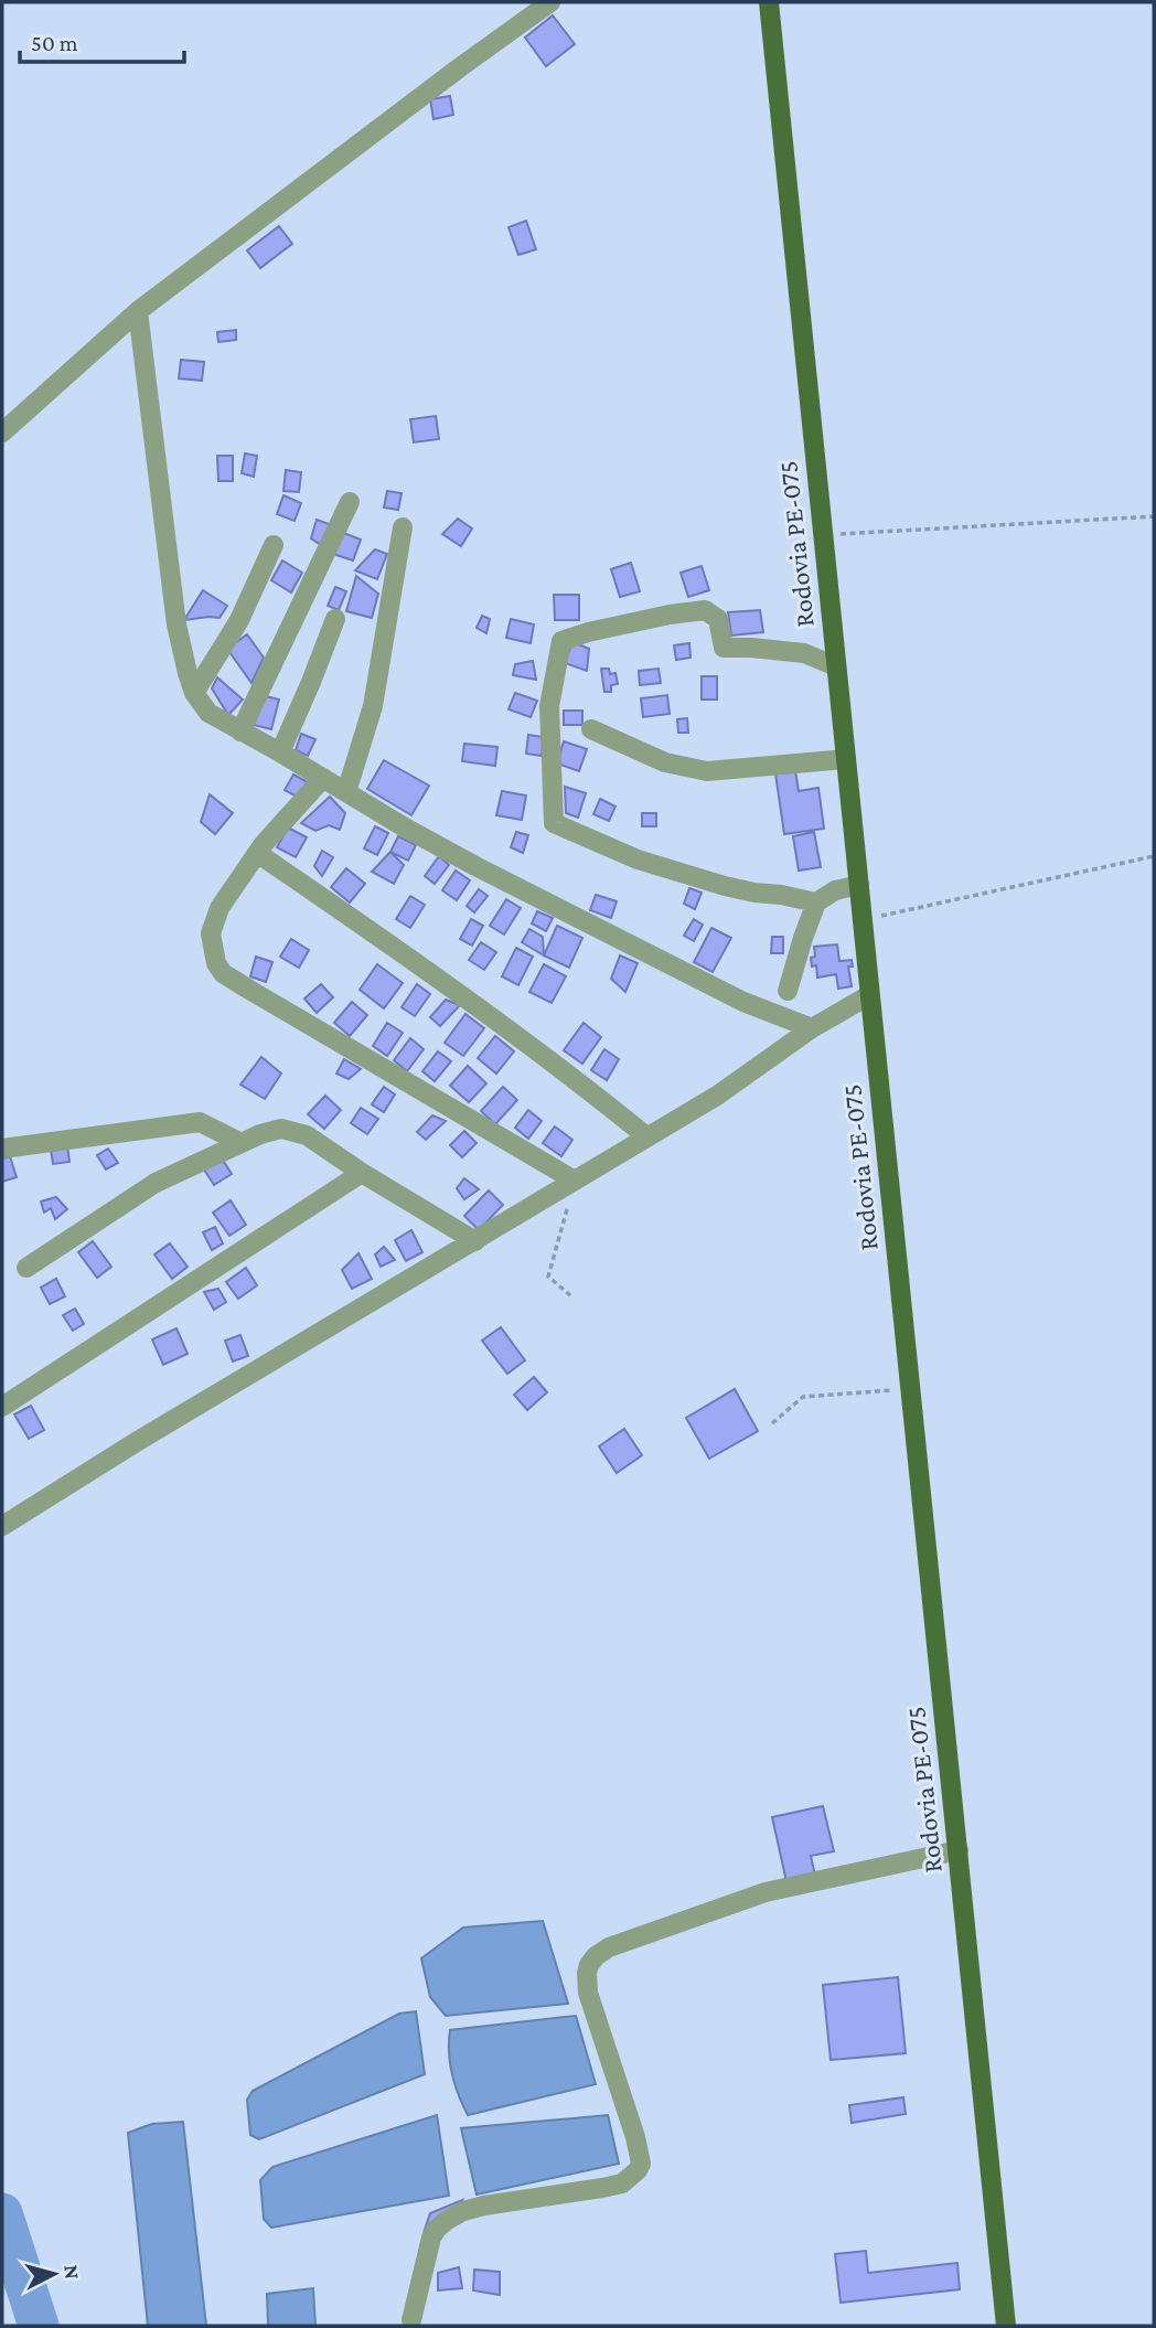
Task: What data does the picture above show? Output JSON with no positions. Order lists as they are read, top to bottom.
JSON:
{
  "streets": {
    "main road": ["Rodovia PE-075"]
  },
  "scale_bar": "50 m",
  "north": "right"
}
